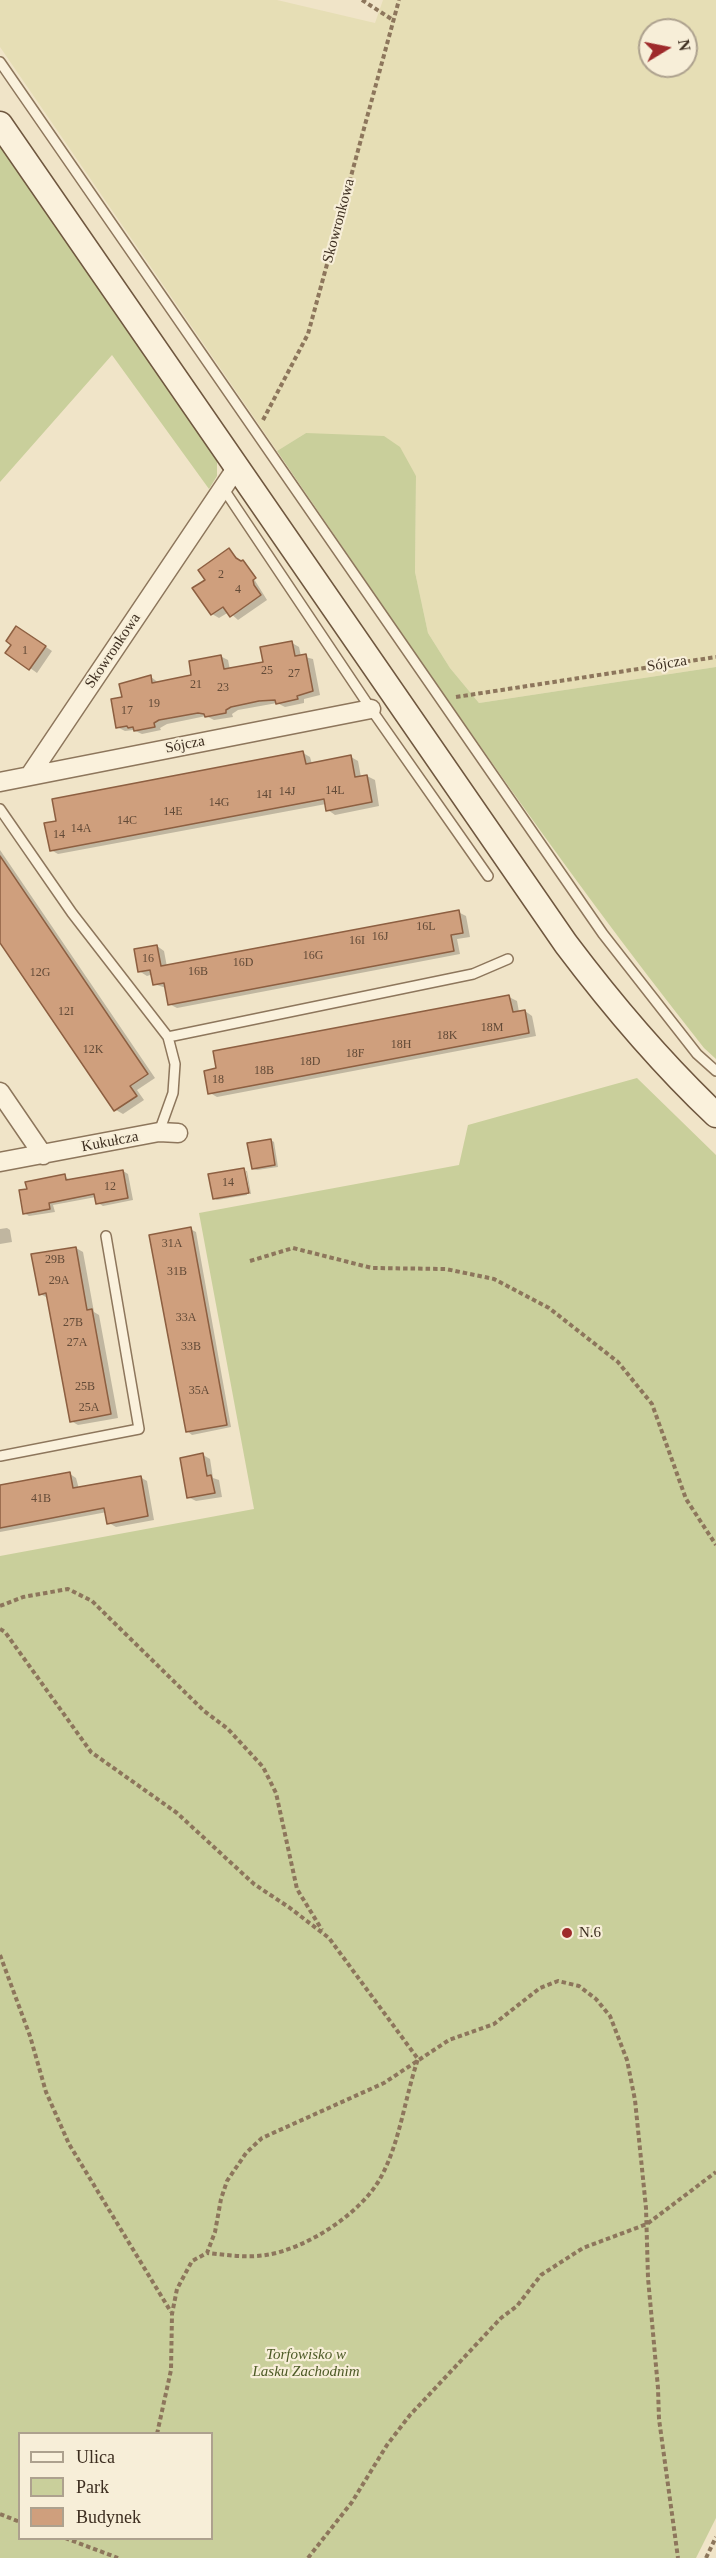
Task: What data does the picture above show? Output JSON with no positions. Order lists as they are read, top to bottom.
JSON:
{
  "streets": {
    "street": ["Skowronkowa", "Sójcza", "Kukułcza"]
  },
  "crossings": [
    ["Skowronkowa", "Sójcza"]
  ],
  "parks": ["Torfowisko w Lasku Zachodnim"],
  "places": ["N.6"],
  "house_numbers": [
    "2",
    "4",
    "1",
    "25",
    "27",
    "21",
    "23",
    "19",
    "17",
    "14L",
    "14J",
    "14I",
    "14G",
    "14E",
    "14C",
    "14A",
    "14",
    "16L",
    "16J",
    "16I",
    "16G",
    "16",
    "16D",
    "16B",
    "12G",
    "12I",
    "18M",
    "18K",
    "18H",
    "12K",
    "18F",
    "18D",
    "18B",
    "18",
    "14",
    "12",
    "31A",
    "29B",
    "31B",
    "29A",
    "33A",
    "27B",
    "27A",
    "33B",
    "25B",
    "35A",
    "25A",
    "41B"
  ],
  "legend": ["Ulica", "Park", "Budynek"],
  "north": "right"
}
